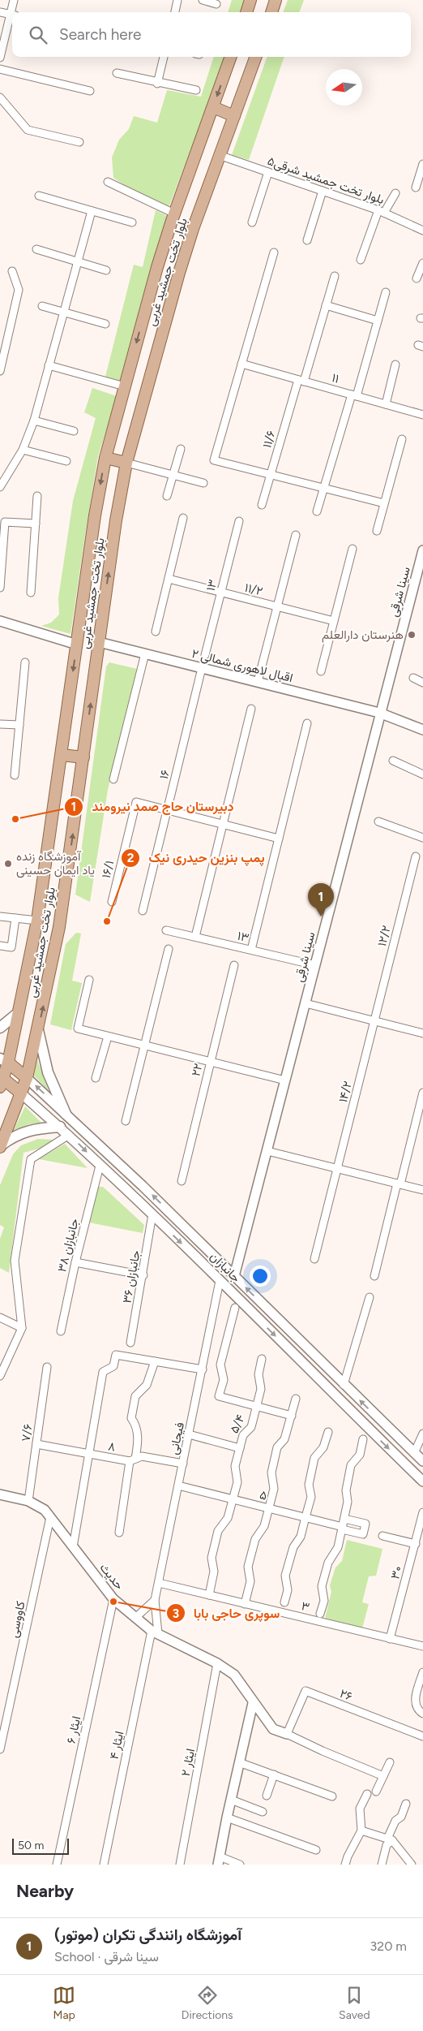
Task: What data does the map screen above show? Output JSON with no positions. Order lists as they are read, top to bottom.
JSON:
{
  "streets": {
    "main road": ["بلوار تخت جمشید غربی"],
    "street": [
      "بلوار تخت جمشید شرقی۵",
      "۱۱",
      "۱۱/۶",
      "۱۳",
      "۱۱/۲",
      "سینا شرقی",
      "اقبال لاهوری شمالی ۲",
      "۱۶",
      "۱۶/۱",
      "۱۲/۲",
      "۲۲",
      "۱۴/۲",
      "۳۸ جانبازان",
      "جانبازان",
      "۳۶ جانبازان",
      "۵/۴",
      "۷/۶",
      "فیجانی",
      "۸",
      "۵",
      "۳۰",
      "حدیث",
      "۳",
      "کاووسی",
      "۲۶",
      "ایثار ۶",
      "ایثار ۴",
      "ایثار ۲"
    ]
  },
  "crossings": [
    ["بلوار تخت جمشید شرقی۵", "بلوار تخت جمشید غربی"],
    ["بلوار تخت جمشید غربی", "اقبال لاهوری شمالی ۲"],
    ["بلوار تخت جمشید غربی", "جانبازان"],
    ["۱۱", "۱۱/۶"],
    ["۱۳", "۱۱/۲"],
    ["۱۳", "سینا شرقی"],
    ["سینا شرقی", "اقبال لاهوری شمالی ۲"],
    ["سینا شرقی", "جانبازان"],
    ["اقبال لاهوری شمالی ۲", "۱۶"],
    ["۱۶", "۱۶/۱"],
    ["۱۲/۲", "۱۴/۲"],
    ["۳۸ جانبازان", "جانبازان"],
    ["جانبازان", "۳۶ جانبازان"],
    ["جانبازان", "فیجانی"],
    ["۵/۴", "۵"],
    ["۵/۴", "۳"],
    ["۷/۶", "۸"],
    ["۷/۶", "حدیث"],
    ["فیجانی", "۸"],
    ["فیجانی", "۵"],
    ["فیجانی", "۳"],
    ["فیجانی", "ایثار ۴"],
    ["۳۰", "۳"],
    ["حدیث", "کاووسی"],
    ["حدیث", "۲۶"],
    ["حدیث", "ایثار ۶"],
    ["حدیث", "ایثار ۴"],
    ["حدیث", "ایثار ۲"]
  ],
  "places": [
    "هنرستان دارالعلم",
    "دبیرستان حاج صمد نیرومند",
    "آموزشگاه زنده یاد ایمان حسینی",
    "پمپ بنزین حیدری نیک",
    "سوپری حاجی بابا"
  ],
  "scale_bar": "50 m",
  "north": "left",
  "page": {
    "search": "Search here",
    "pins": "1",
    "scale": "50 m",
    "heading": "Nearby",
    "list": [
      {
        "mark": "1",
        "name": "آموزشگاه رانندگی تکران (موتور)",
        "note": "School · سینا شرقی",
        "value": "320 m"
      }
    ],
    "nav": ["Map", "Directions", "Saved"]
  }
}
